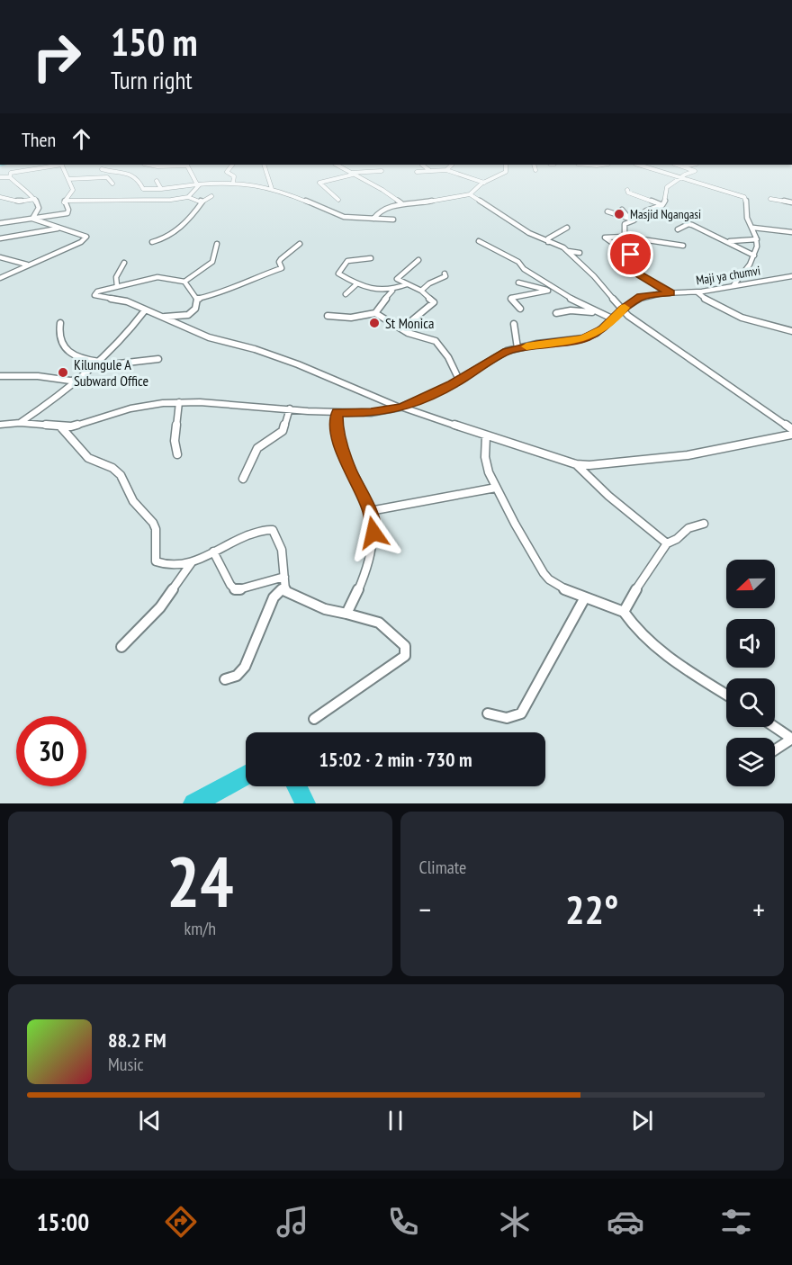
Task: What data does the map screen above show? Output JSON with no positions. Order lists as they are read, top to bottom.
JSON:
{
  "streets": {
    "street": ["Maji ya chumvi"]
  },
  "places": ["Masjid Ngangasi", "St Monica", "Kilungule A Subward Office"],
  "north": "left",
  "page": {
    "turn": ["150 m", "Turn right"],
    "then": "Then",
    "limit": "30",
    "trip": "15:02 · 2 min · 730 m",
    "tile": [
      ["24", "km/h"],
      "Climate"
    ],
    "heat": ["−", "22°", "+"],
    "song": ["88.2 FM", "Music"],
    "tabs": "15:00"
  }
}
